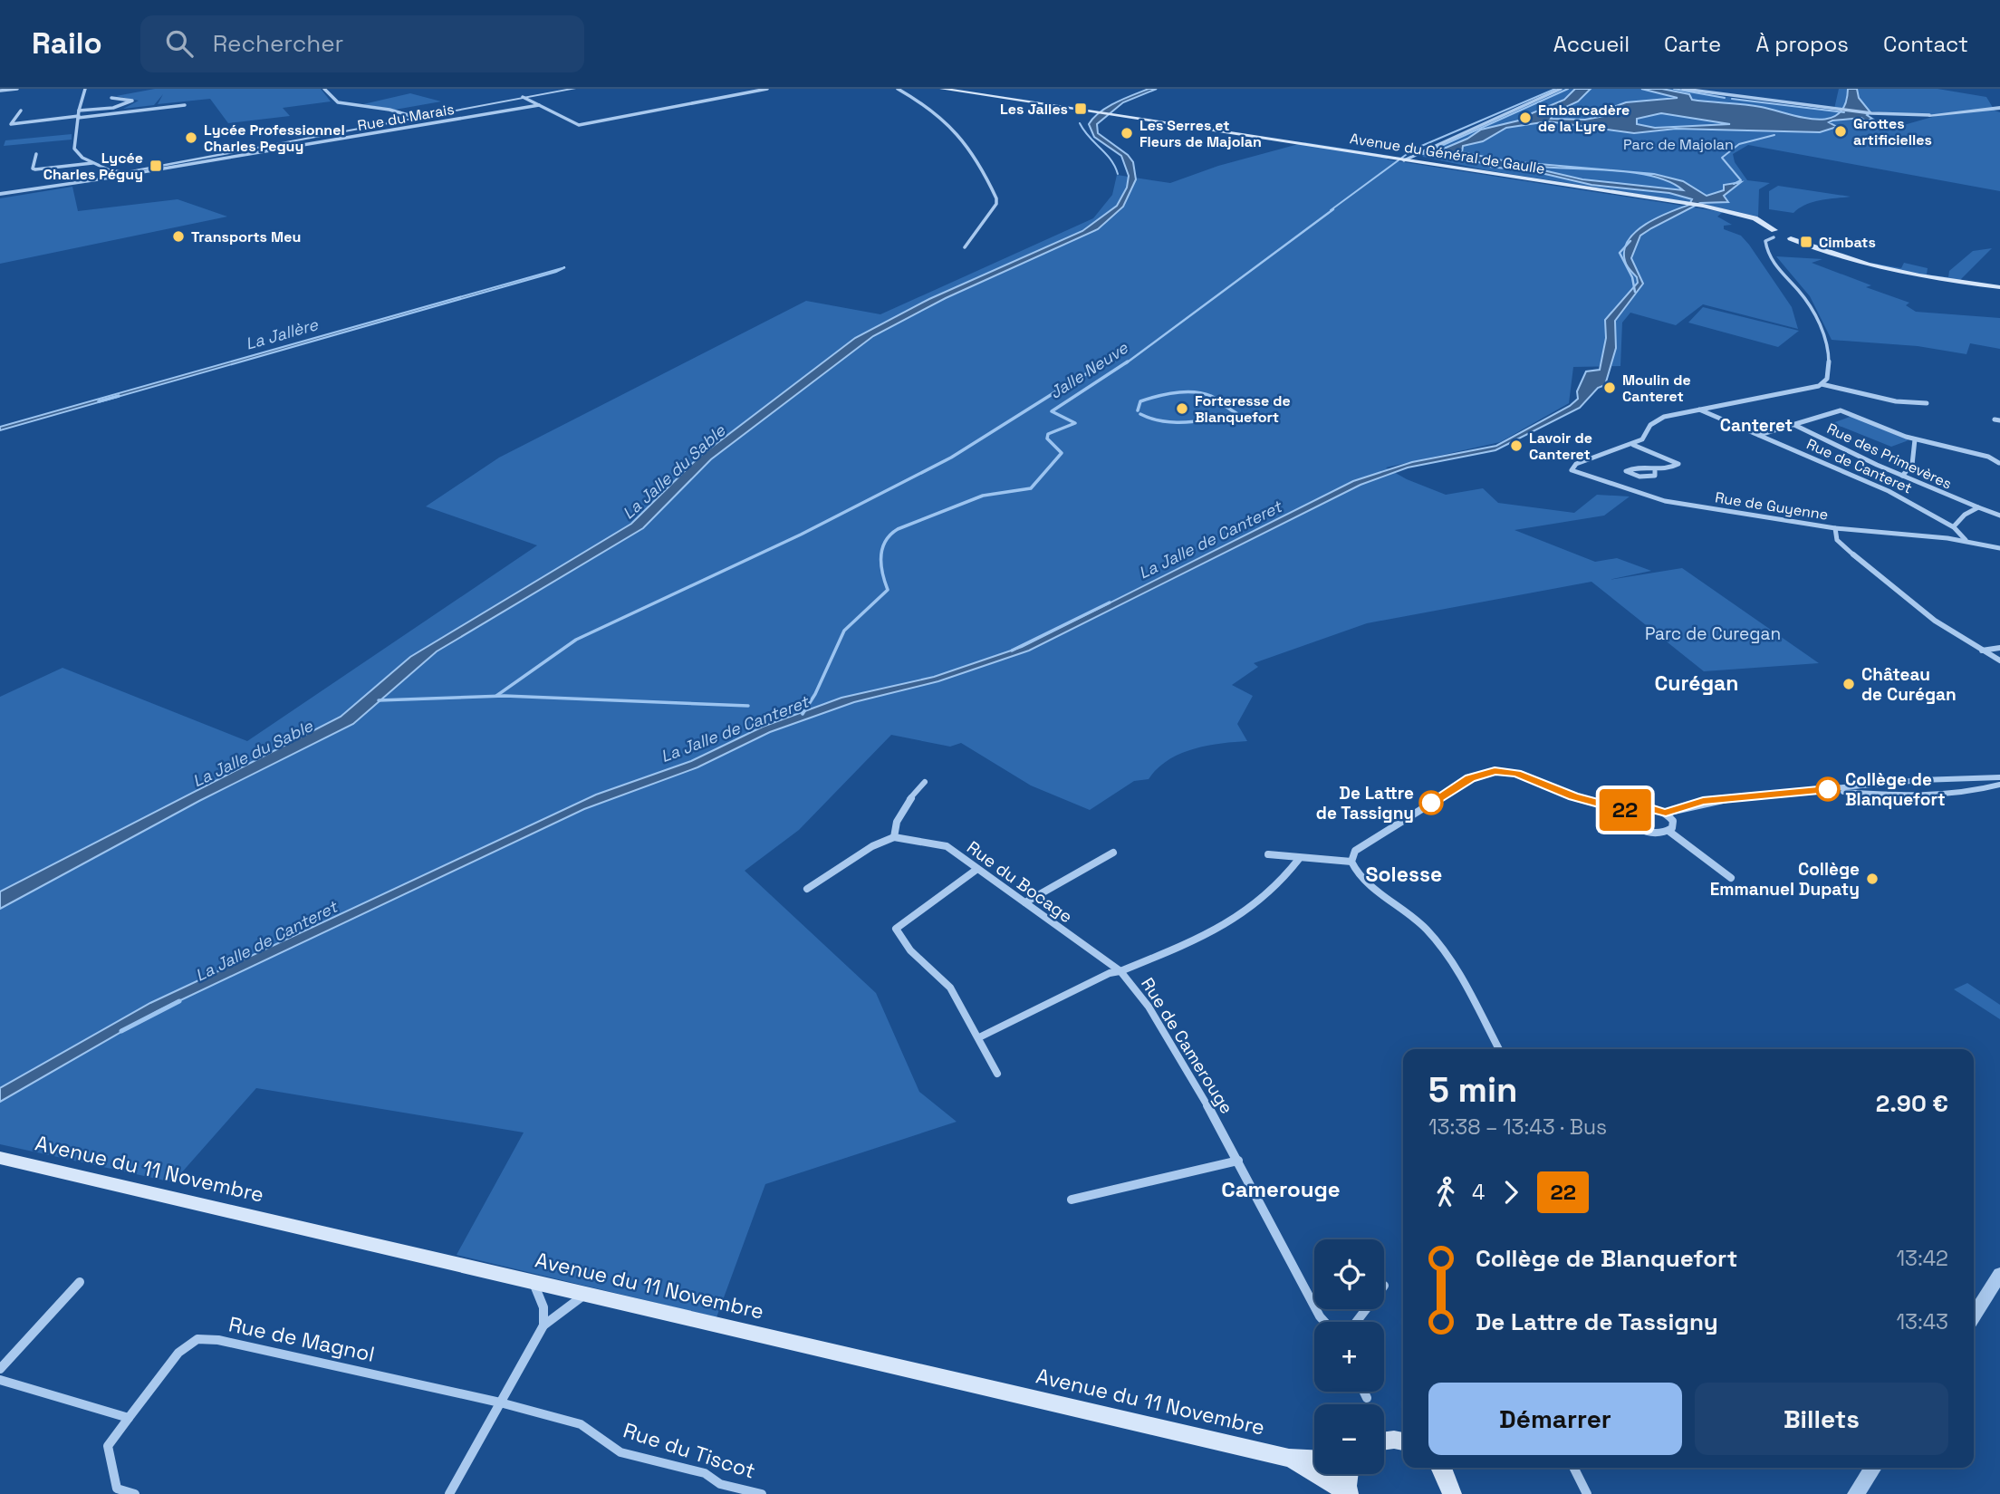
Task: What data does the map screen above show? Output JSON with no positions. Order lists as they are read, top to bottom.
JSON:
{
  "streets": {
    "main road": ["Avenue du Général de Gaulle", "Avenue du 11 Novembre"],
    "street": [
      "Rue du Marais",
      "Rue des Primevères",
      "Rue de Canteret",
      "Rue de Guyenne",
      "Rue du Bocage",
      "Rue de Camerouge",
      "Rue de Magnol",
      "Rue du Tiscot"
    ]
  },
  "crossings": [
    ["Rue du Bocage", "Rue de Camerouge"],
    ["Rue de Magnol", "Rue du Tiscot"]
  ],
  "districts": [
    "Canteret",
    "Curégan",
    "Solesse",
    "Camerouge"
  ],
  "water": [
    "La Jallère",
    "Jalle Neuve",
    "La Jalle du Sable",
    "La Jalle de Canteret"
  ],
  "parks": ["Parc de Majolan", "Parc de Curegan"],
  "places": {
    "transit": ["Les Jalles", "Lycée Charles Péguy", "Cimbats"],
    "other": [
      "Embarcadère de la Lyre",
      "Grottes artificielles",
      "Les Serres et Fleurs de Majolan",
      "Lycée Professionnel Charles Peguy",
      "Transports Meu",
      "Moulin de Canteret",
      "Forteresse de Blanquefort",
      "Lavoir de Canteret",
      "Château de Curégan",
      "Collège de Blanquefort",
      "De Lattre de Tassigny",
      "Collège Emmanuel Dupaty"
    ]
  },
  "lines": ["bus line 22"],
  "page": {
    "header": "Railo",
    "search": "Rechercher",
    "nav": [
      "Accueil",
      "Carte",
      "À propos",
      "Contact"
    ],
    "on_map": "22",
    "heading": ["5 min", "13:38 – 13:43 · Bus", "2.90 €"],
    "legs": ["4", "22"],
    "list": [
      {
        "name": "Collège de Blanquefort",
        "value": "13:42"
      },
      {
        "name": "De Lattre de Tassigny",
        "value": "13:43"
      }
    ],
    "map_buttons": ["+", "−"],
    "buttons": ["Démarrer", "Billets"]
  }
}
